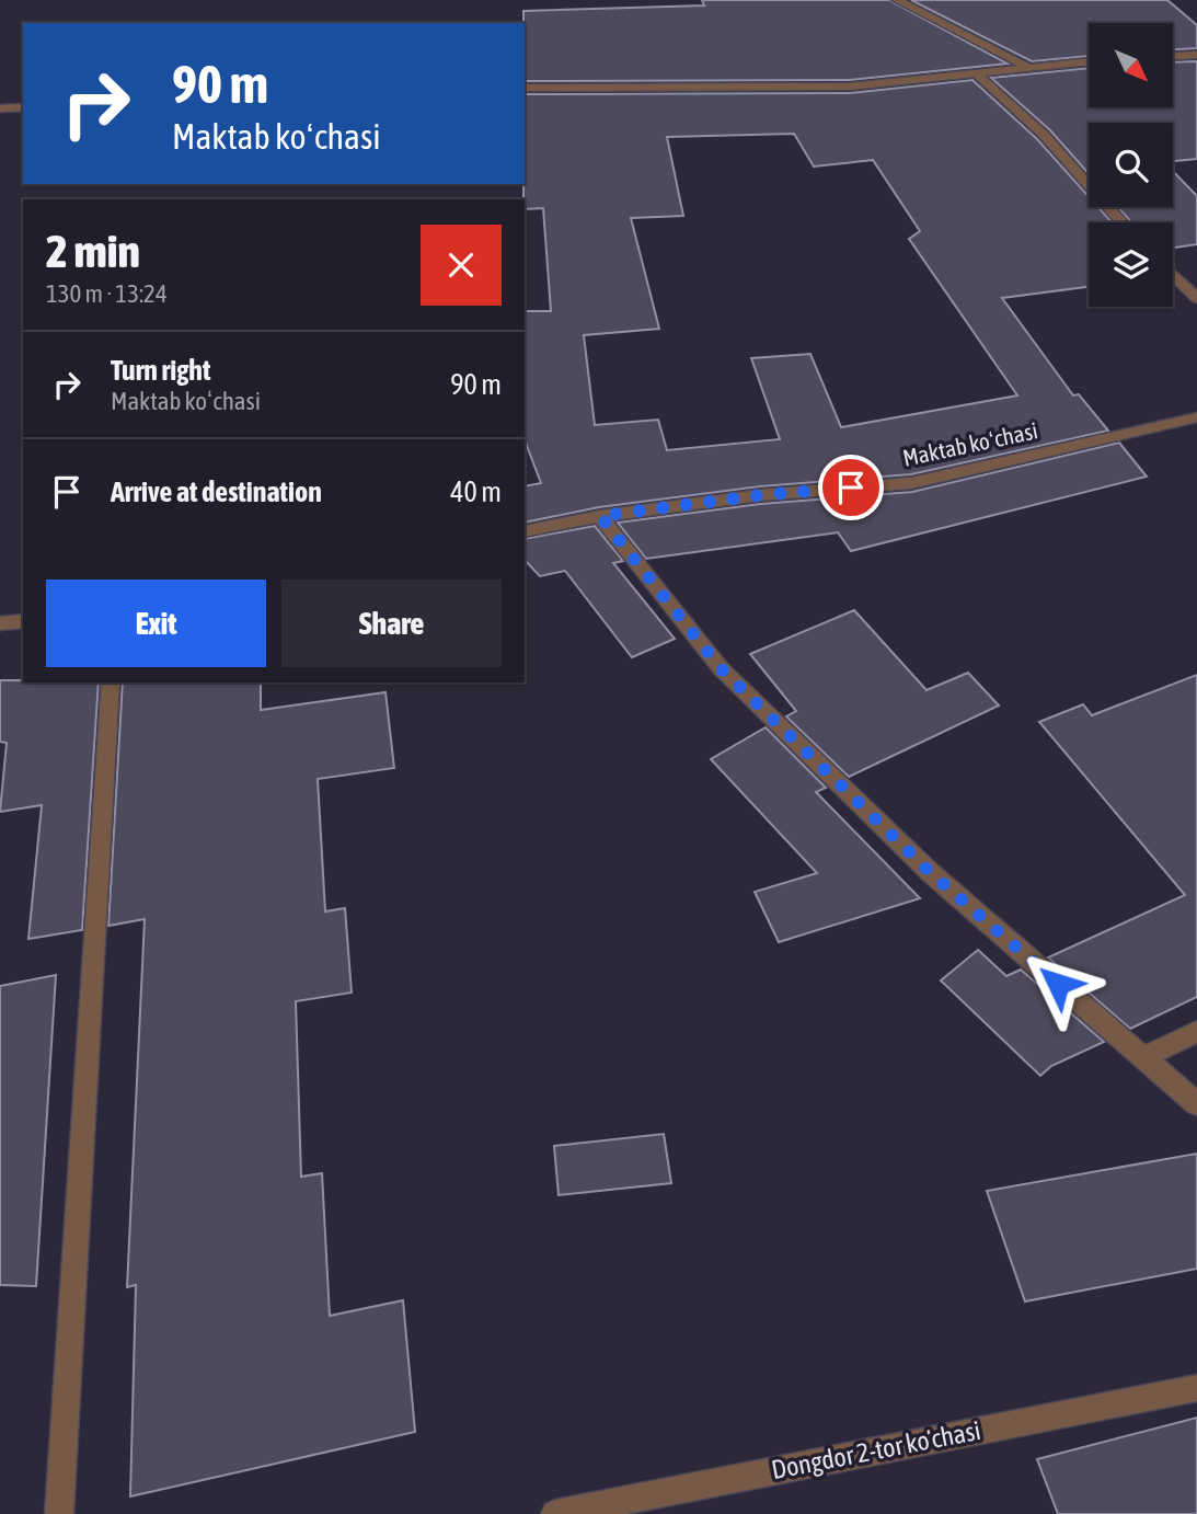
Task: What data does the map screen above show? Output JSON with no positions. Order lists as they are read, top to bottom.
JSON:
{
  "streets": {
    "street": ["Maktab koʻchasi", "Dongdor 2-tor koʼchasi"]
  },
  "north": "bottom right",
  "page": {
    "turn": ["90 m", "Maktab koʻchasi"],
    "heading": ["2 min", "130 m · 13:24"],
    "list": [
      {
        "name": "Turn right",
        "note": "Maktab koʻchasi",
        "value": "90 m"
      },
      {
        "name": "Arrive at destination",
        "value": "40 m"
      }
    ],
    "buttons": ["Exit", "Share"]
  }
}
